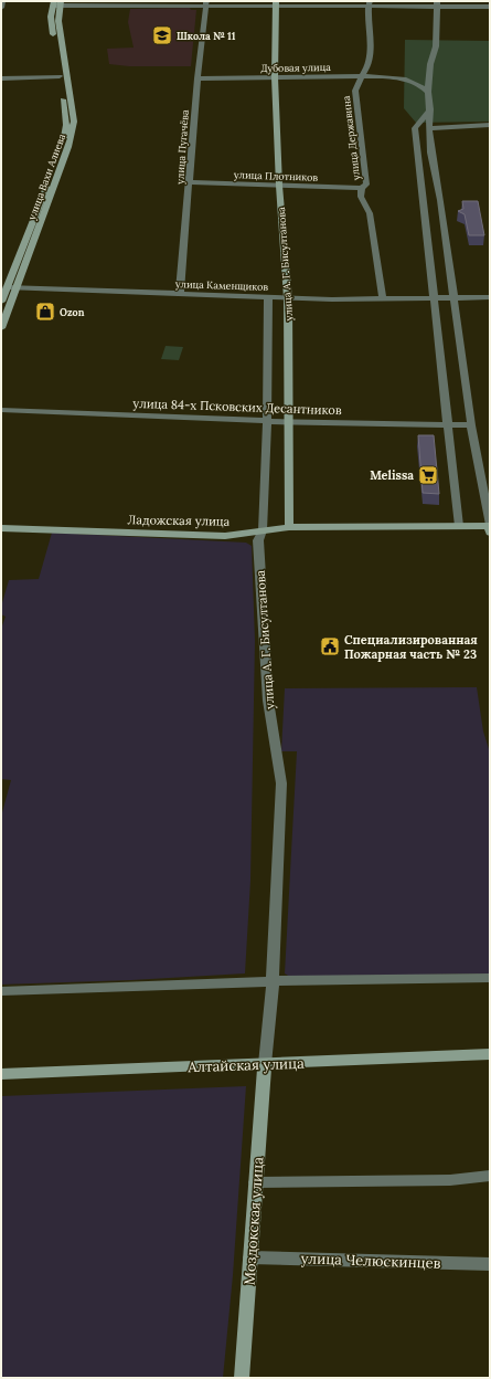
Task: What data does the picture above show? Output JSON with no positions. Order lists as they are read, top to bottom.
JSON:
{
  "streets": {
    "main road": [
      "улица Вахи Алиева",
      "улица А. Г. Бисултанова",
      "Ладожская улица",
      "Алтайская улица",
      "Моздокская улица"
    ],
    "street": [
      "Дубовая улица",
      "улица Державина",
      "улица Пугачёва",
      "улица Плотников",
      "улица Каменщиков",
      "улица 84-х Псковских Десантников",
      "улица Челюскинцев"
    ]
  },
  "crossings": [
    ["Дубовая улица", "улица Державина"],
    ["Дубовая улица", "улица Пугачёва"],
    ["Дубовая улица", "улица А. Г. Бисултанова"],
    ["улица Державина", "улица Плотников"],
    ["улица Державина", "улица Каменщиков"],
    ["улица Пугачёва", "улица Плотников"],
    ["улица Пугачёва", "улица Каменщиков"],
    ["улица Плотников", "улица А. Г. Бисултанова"],
    ["улица Вахи Алиева", "улица Каменщиков"],
    ["улица А. Г. Бисултанова", "улица Каменщиков"],
    ["улица А. Г. Бисултанова", "улица 84-х Псковских Десантников"],
    ["улица А. Г. Бисултанова", "Ладожская улица"],
    ["улица А. Г. Бисултанова", "Алтайская улица"],
    ["улица А. Г. Бисултанова", "Моздокская улица"],
    ["Алтайская улица", "Моздокская улица"],
    ["Моздокская улица", "улица Челюскинцев"]
  ],
  "places": {
    "school or university": ["Школа № 11"],
    "shop": ["Ozon"],
    "supermarket": ["Melissa"],
    "public building": ["Специализированная Пожарная часть № 23"]
  }
}
